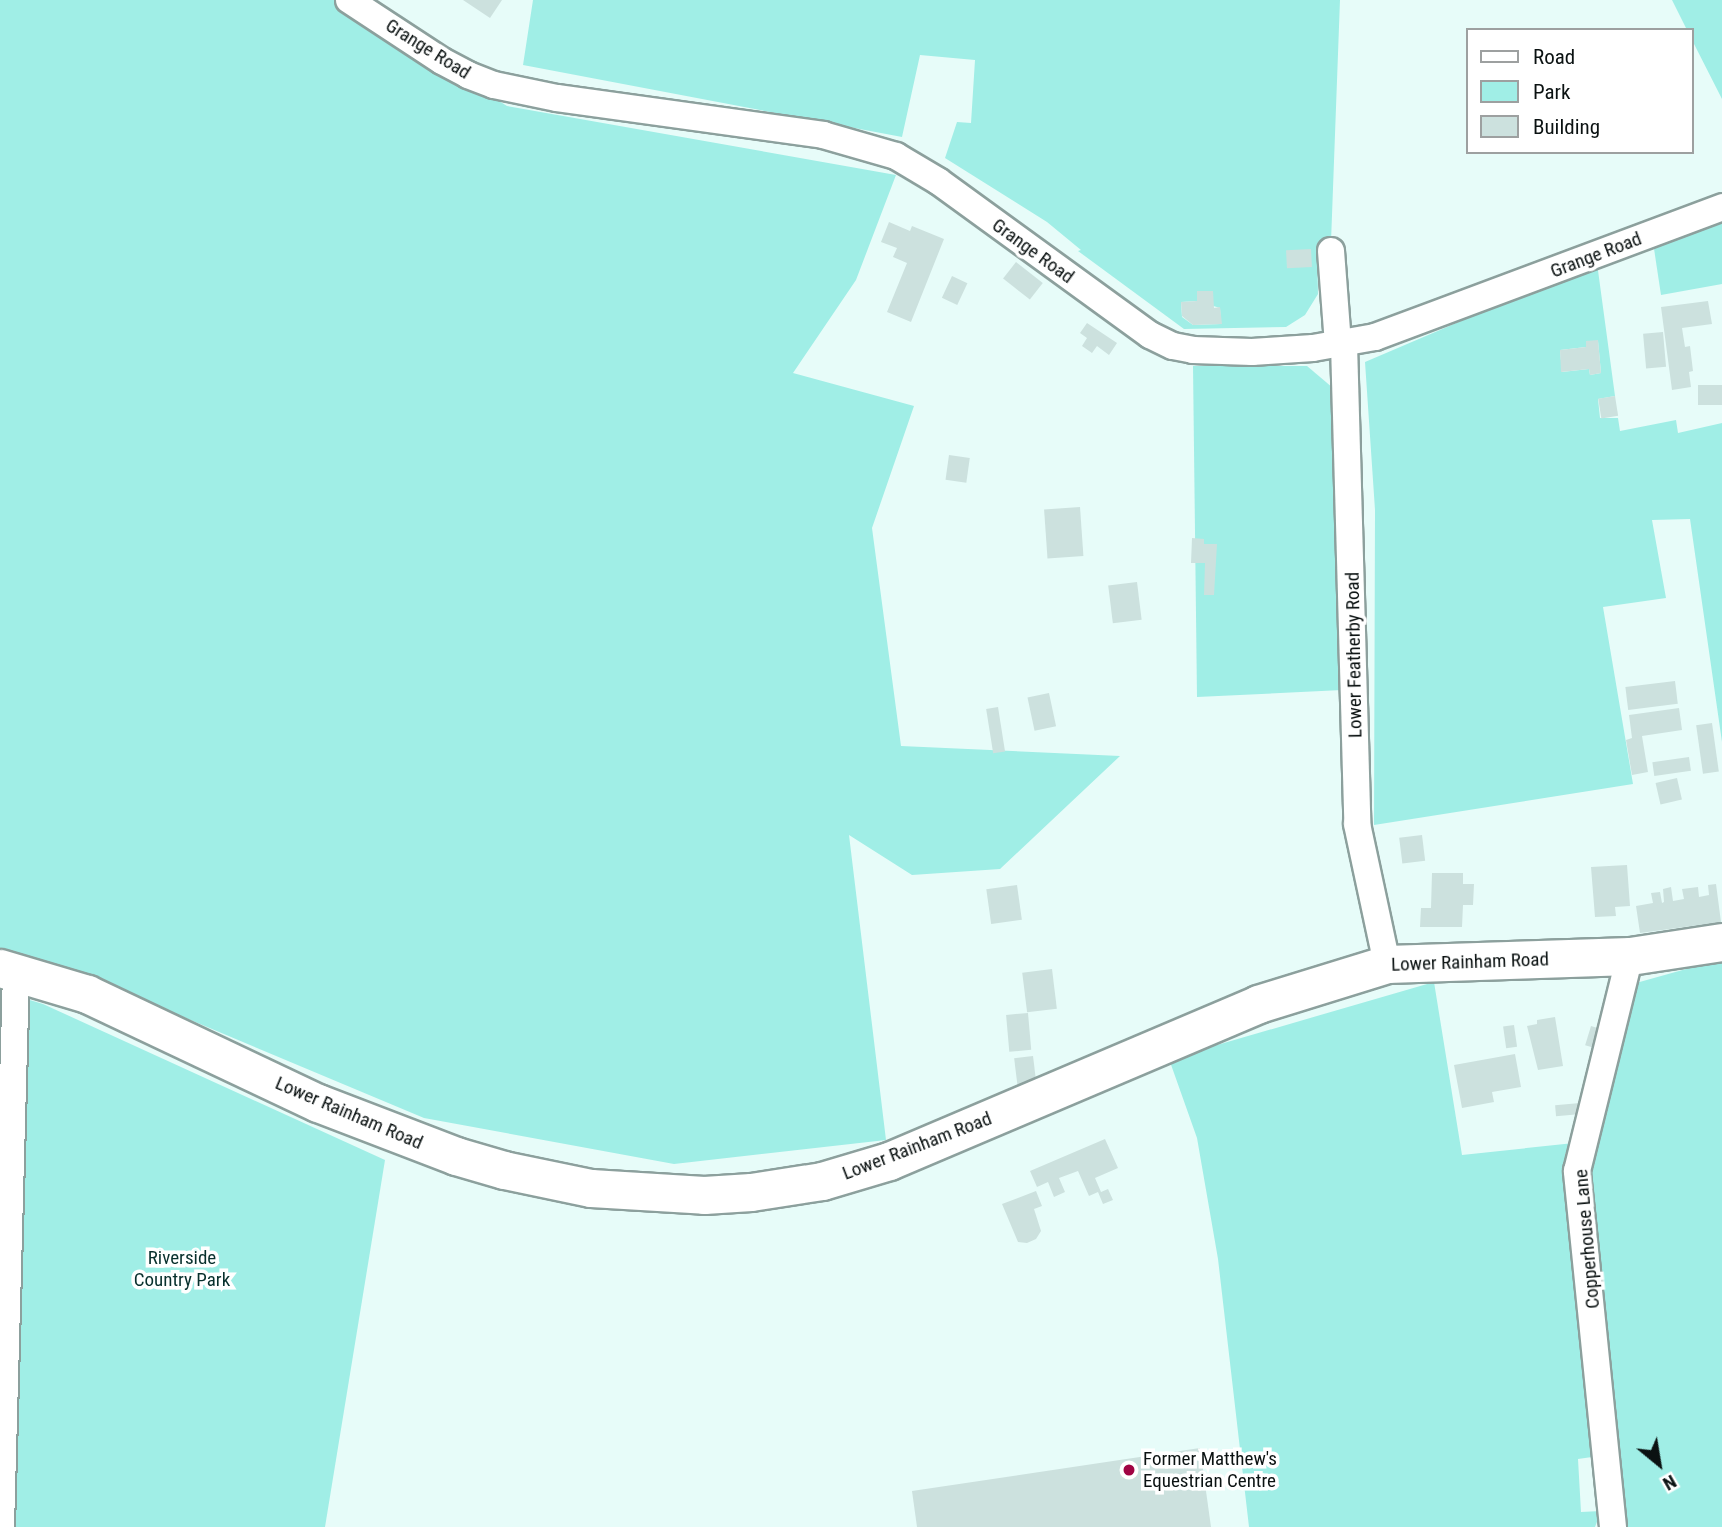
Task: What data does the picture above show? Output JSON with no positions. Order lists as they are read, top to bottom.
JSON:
{
  "streets": {
    "main road": ["Lower Rainham Road"],
    "street": ["Grange Road", "Lower Featherby Road", "Copperhouse Lane"]
  },
  "crossings": [
    ["Grange Road", "Lower Featherby Road"],
    ["Lower Featherby Road", "Lower Rainham Road"],
    ["Lower Rainham Road", "Copperhouse Lane"]
  ],
  "parks": ["Riverside Country Park"],
  "places": ["Former Matthew's Equestrian Centre"],
  "legend": ["Road", "Park", "Building"],
  "north": "bottom right"
}
